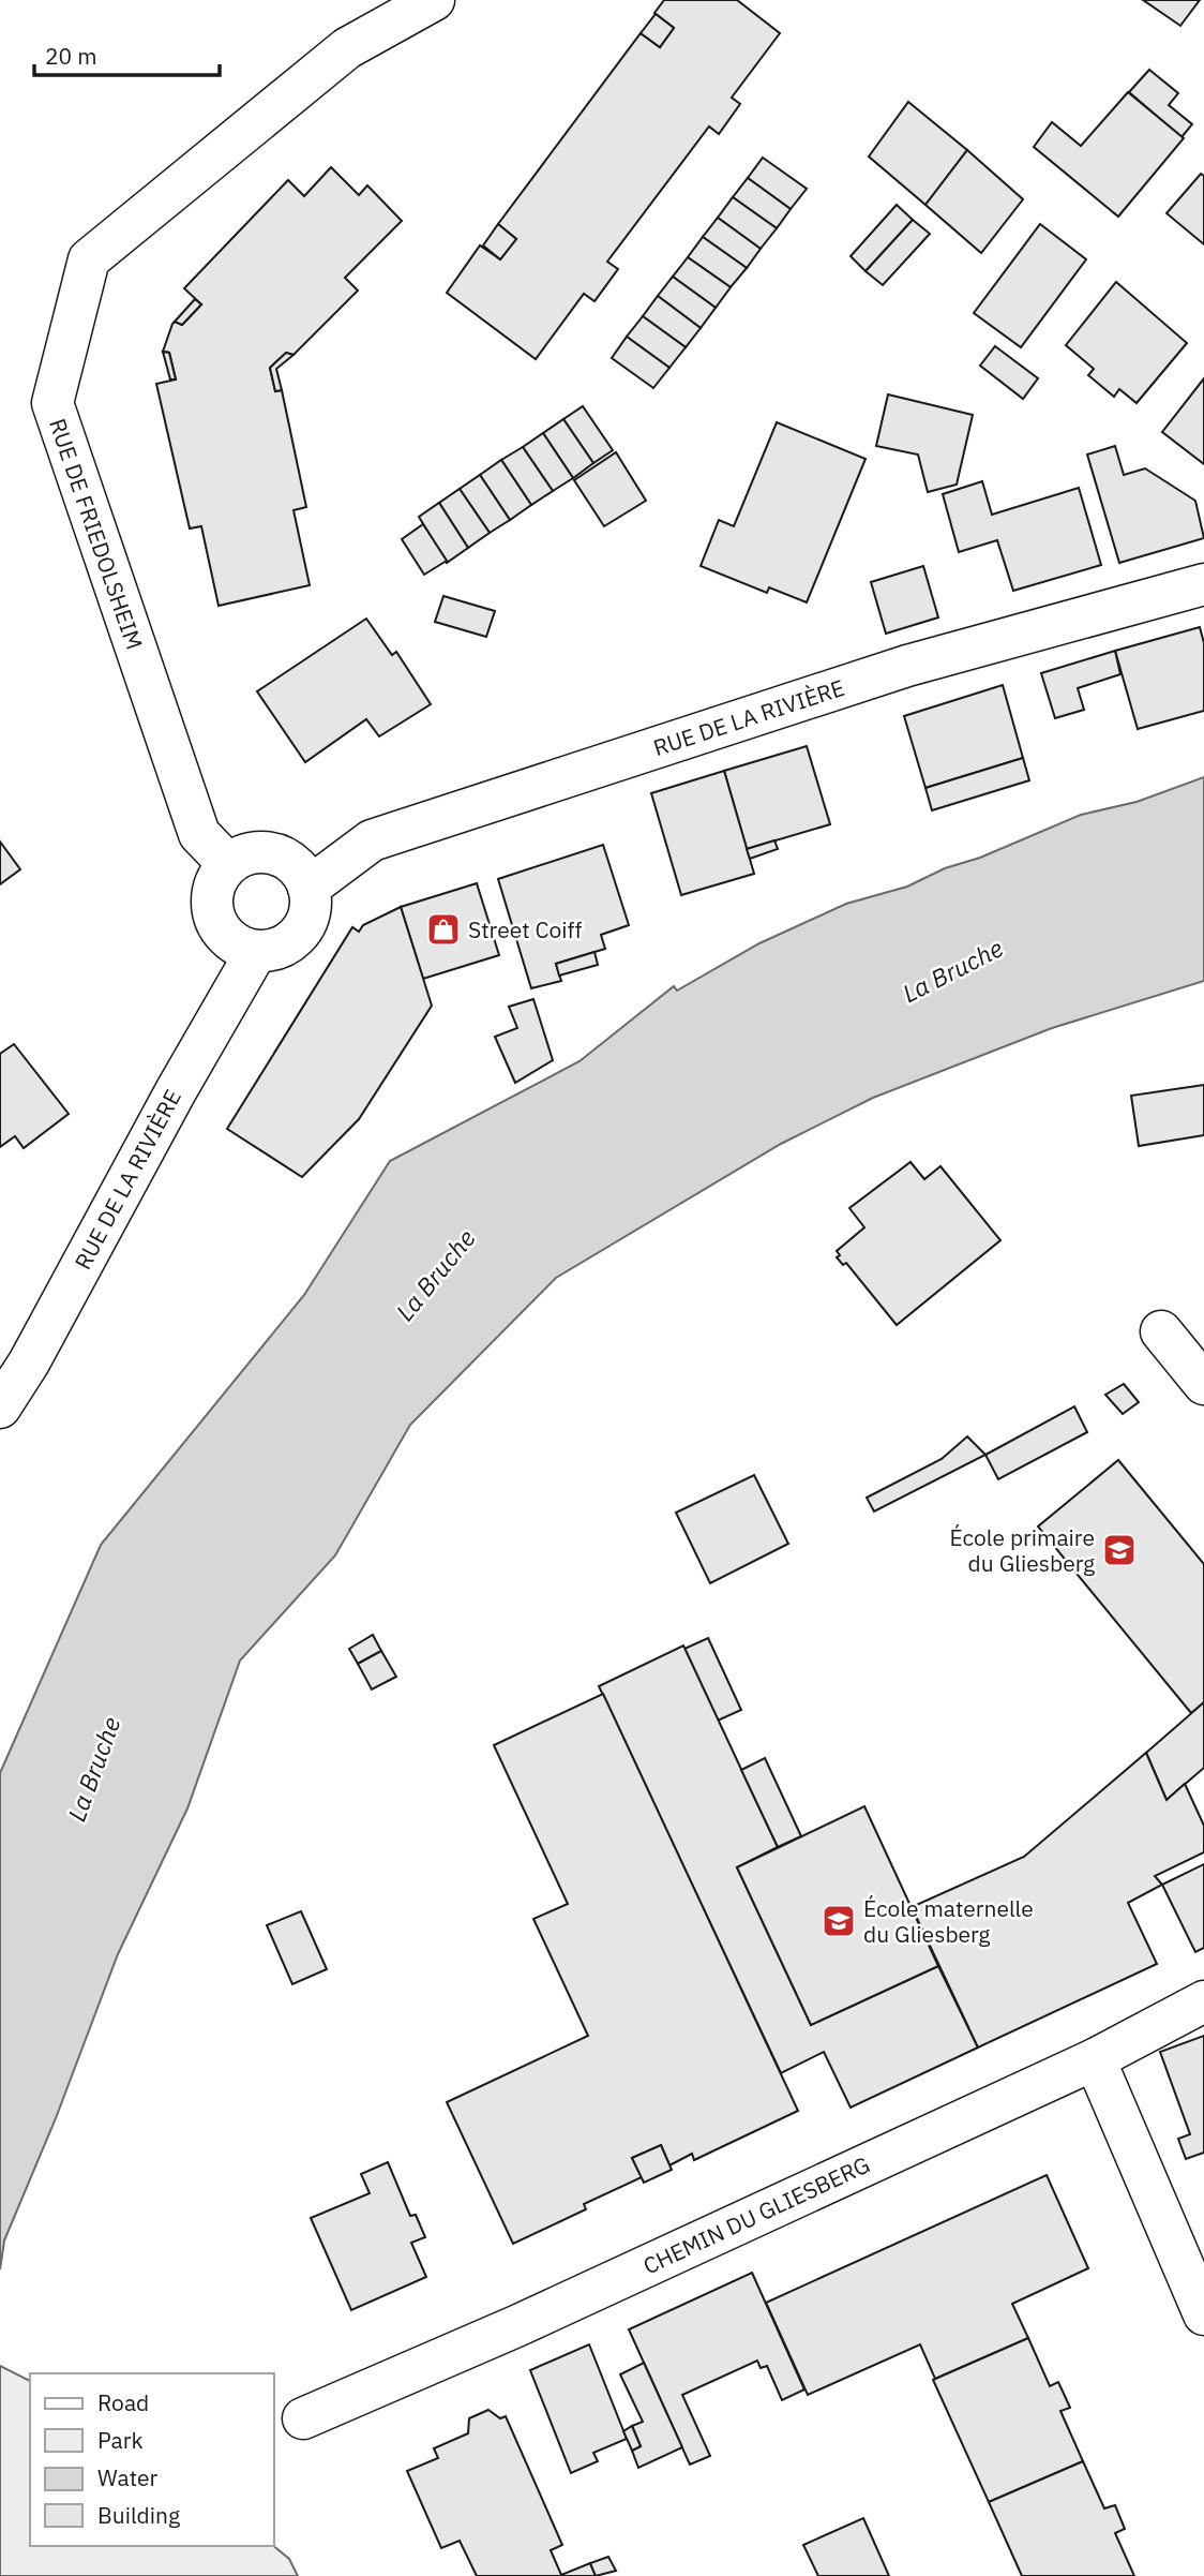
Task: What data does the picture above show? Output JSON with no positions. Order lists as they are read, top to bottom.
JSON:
{
  "streets": {
    "street": ["RUE DE FRIEDOLSHEIM", "RUE DE LA RIVIÈRE", "CHEMIN DU GLIESBERG"]
  },
  "crossings": [
    ["RUE DE FRIEDOLSHEIM", "RUE DE LA RIVIÈRE"]
  ],
  "water": ["La Bruche"],
  "places": {
    "shop": ["Street Coiff"],
    "school or university": ["École primaire du Gliesberg", "École maternelle du Gliesberg"]
  },
  "legend": [
    "Road",
    "Park",
    "Water",
    "Building"
  ],
  "scale_bar": "20 m"
}
